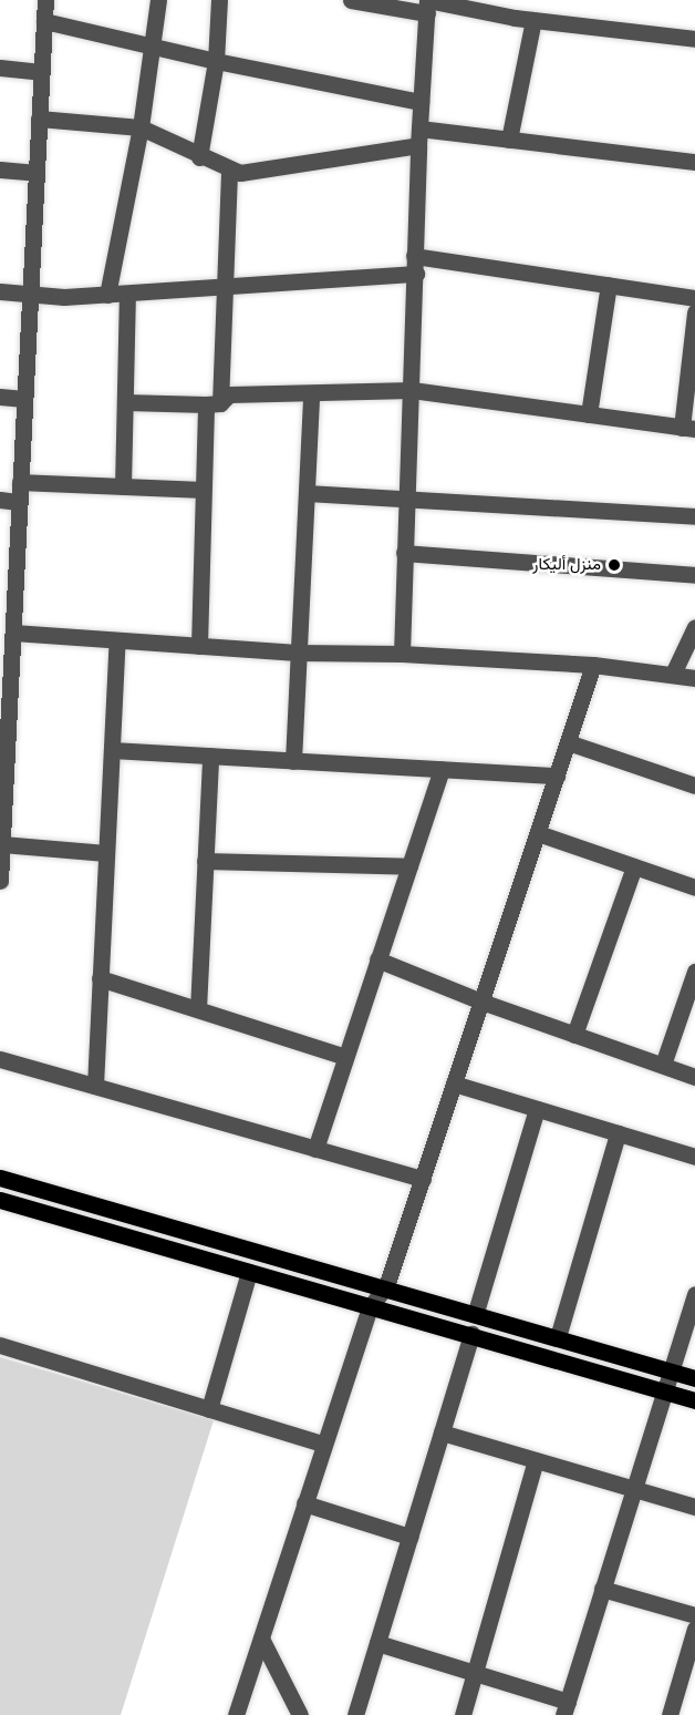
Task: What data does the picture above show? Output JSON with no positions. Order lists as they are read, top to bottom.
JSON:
{
  "places": ["منزل أليكار"]
}
